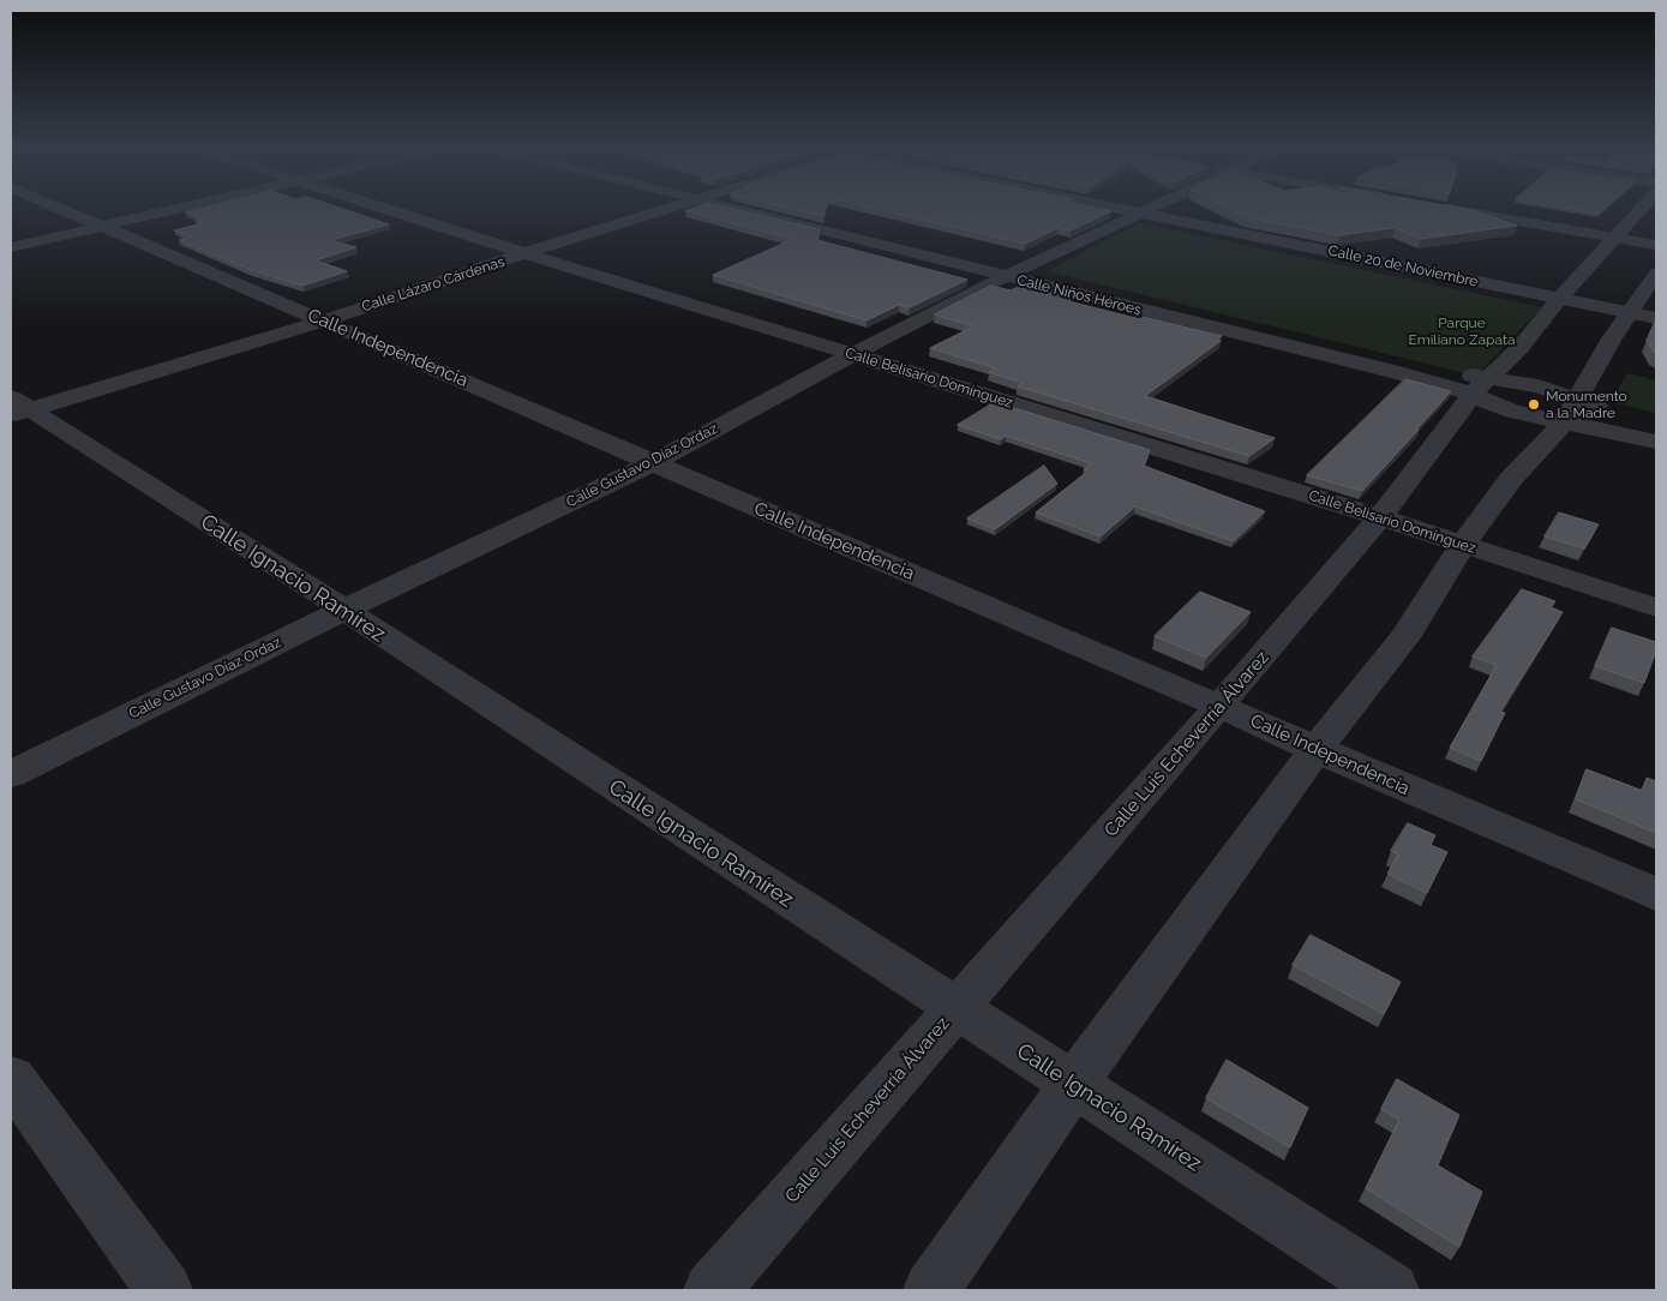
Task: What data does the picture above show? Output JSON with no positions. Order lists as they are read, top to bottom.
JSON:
{
  "streets": {
    "street": [
      "Calle 20 de Noviembre",
      "Calle Lázaro Cárdenas",
      "Calle Niños Héroes",
      "Calle Independencia",
      "Calle Belisario Domínguez",
      "Calle Gustavo Díaz Ordaz",
      "Calle Ignacio Ramírez",
      "Calle Luis Echeverría Álvarez"
    ]
  },
  "crossings": [
    ["Calle 20 de Noviembre", "Calle Gustavo Díaz Ordaz"],
    ["Calle 20 de Noviembre", "Calle Luis Echeverría Álvarez"],
    ["Calle Lázaro Cárdenas", "Calle Independencia"],
    ["Calle Lázaro Cárdenas", "Calle Belisario Domínguez"],
    ["Calle Lázaro Cárdenas", "Calle Ignacio Ramírez"],
    ["Calle Niños Héroes", "Calle Gustavo Díaz Ordaz"],
    ["Calle Niños Héroes", "Calle Luis Echeverría Álvarez"],
    ["Calle Independencia", "Calle Gustavo Díaz Ordaz"],
    ["Calle Independencia", "Calle Luis Echeverría Álvarez"],
    ["Calle Belisario Domínguez", "Calle Gustavo Díaz Ordaz"],
    ["Calle Belisario Domínguez", "Calle Luis Echeverría Álvarez"],
    ["Calle Gustavo Díaz Ordaz", "Calle Ignacio Ramírez"],
    ["Calle Ignacio Ramírez", "Calle Luis Echeverría Álvarez"]
  ],
  "parks": ["Parque Emiliano Zapata"],
  "places": ["Monumento a la Madre"]
}
